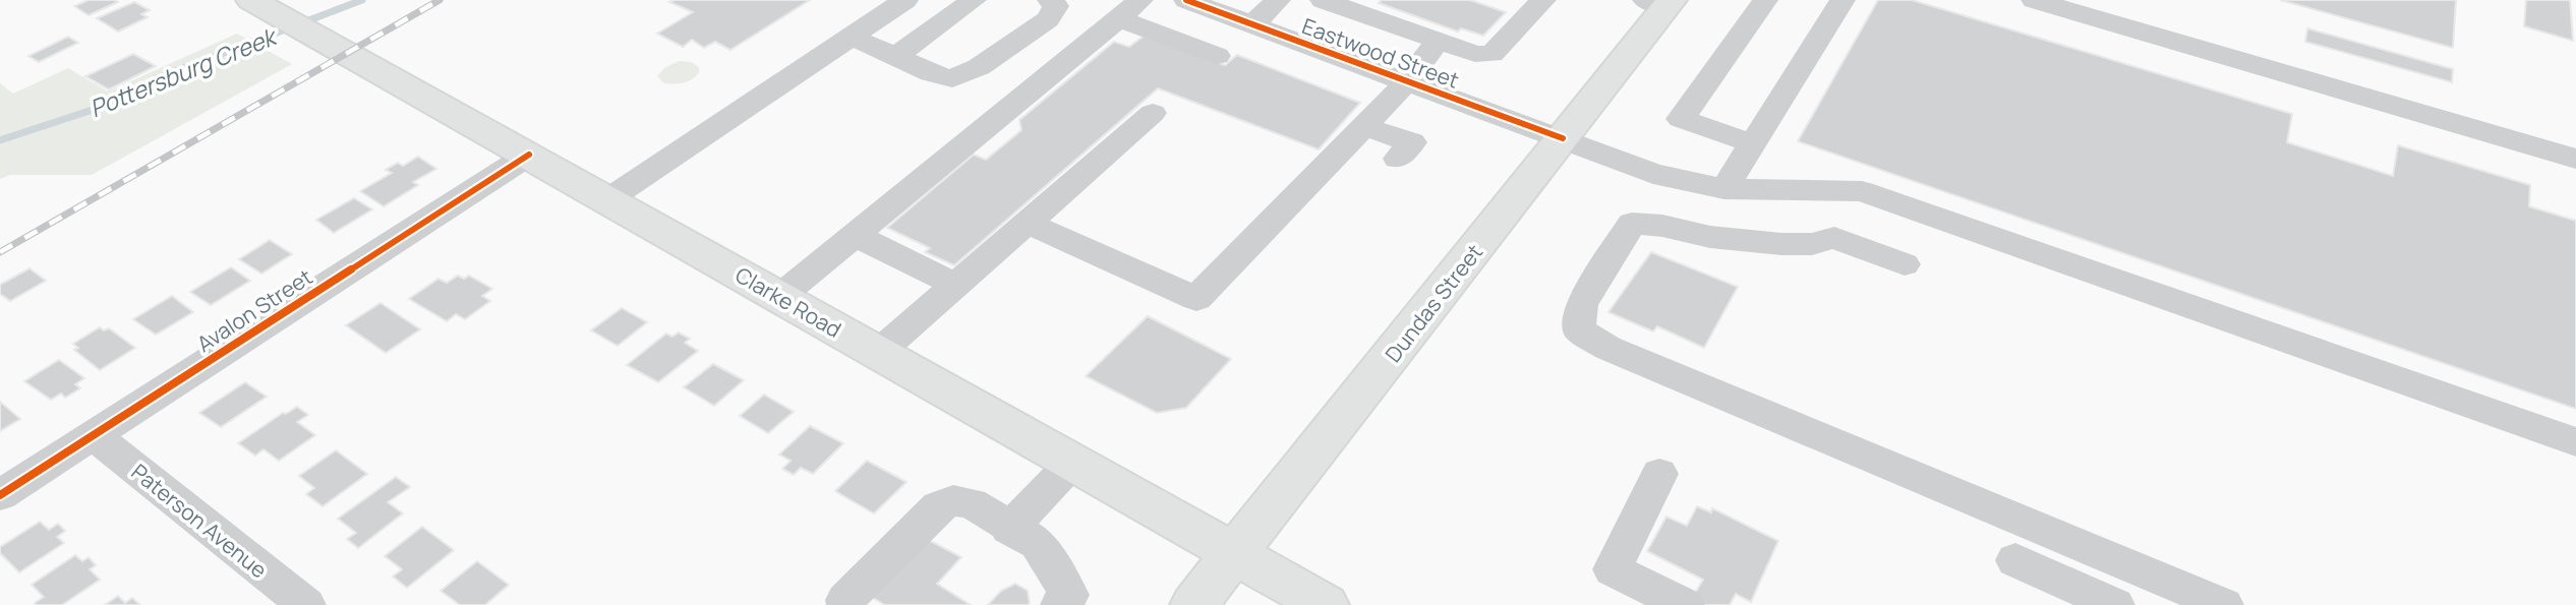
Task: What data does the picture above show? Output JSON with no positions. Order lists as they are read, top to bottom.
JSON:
{
  "streets": {
    "main road": ["Clarke Road", "Dundas Street"],
    "street": ["Eastwood Street", "Avalon Street", "Paterson Avenue"]
  },
  "crossings": [
    ["Eastwood Street", "Dundas Street"],
    ["Clarke Road", "Dundas Street"],
    ["Clarke Road", "Avalon Street"],
    ["Avalon Street", "Paterson Avenue"]
  ],
  "water": ["Pottersburg Creek"]
}
